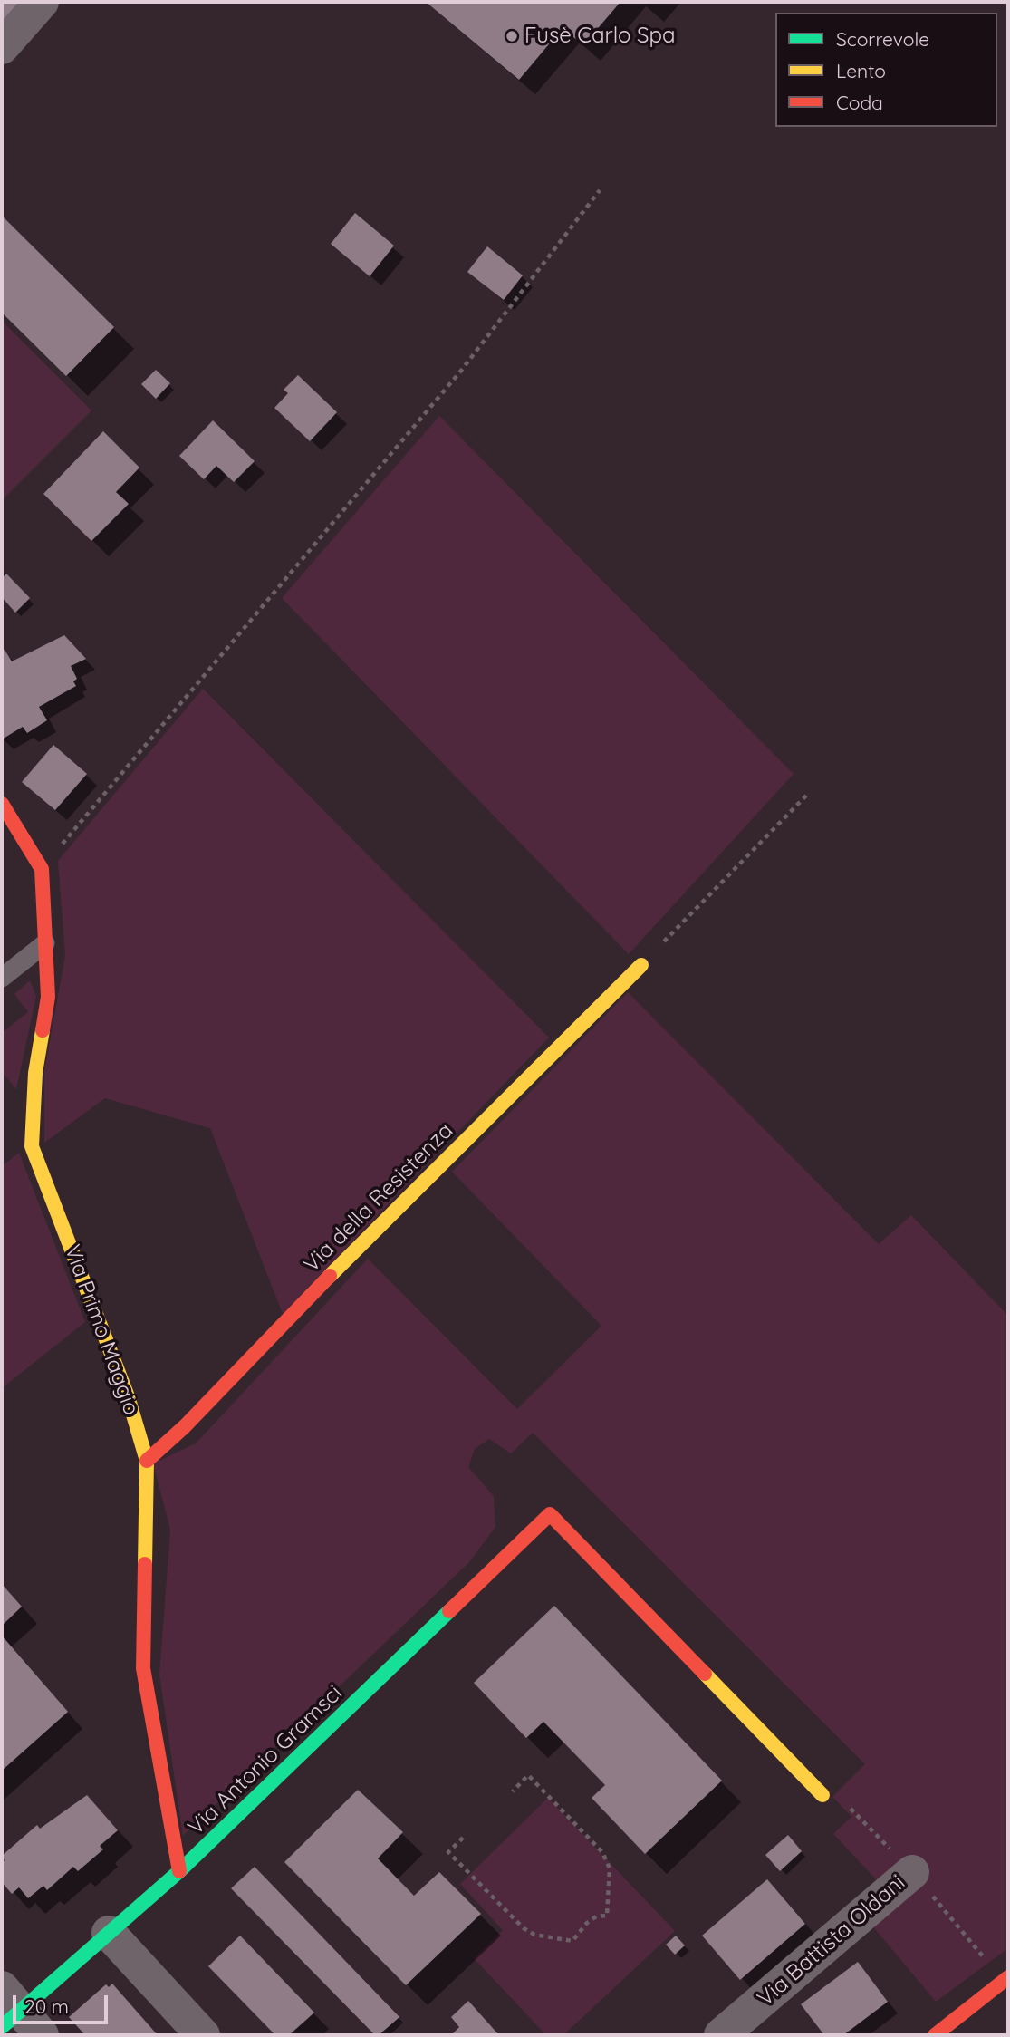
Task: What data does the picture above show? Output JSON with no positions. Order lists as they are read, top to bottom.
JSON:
{
  "streets": {
    "street": [
      "Via della Resistenza",
      "Via Primo Maggio",
      "Via Antonio Gramsci",
      "Via Battista Oldani"
    ]
  },
  "crossings": [
    ["Via della Resistenza", "Via Primo Maggio"],
    ["Via Primo Maggio", "Via Antonio Gramsci"]
  ],
  "places": ["Fusè Carlo Spa"],
  "legend": ["Scorrevole", "Lento", "Coda"],
  "scale_bar": "20 m"
}
